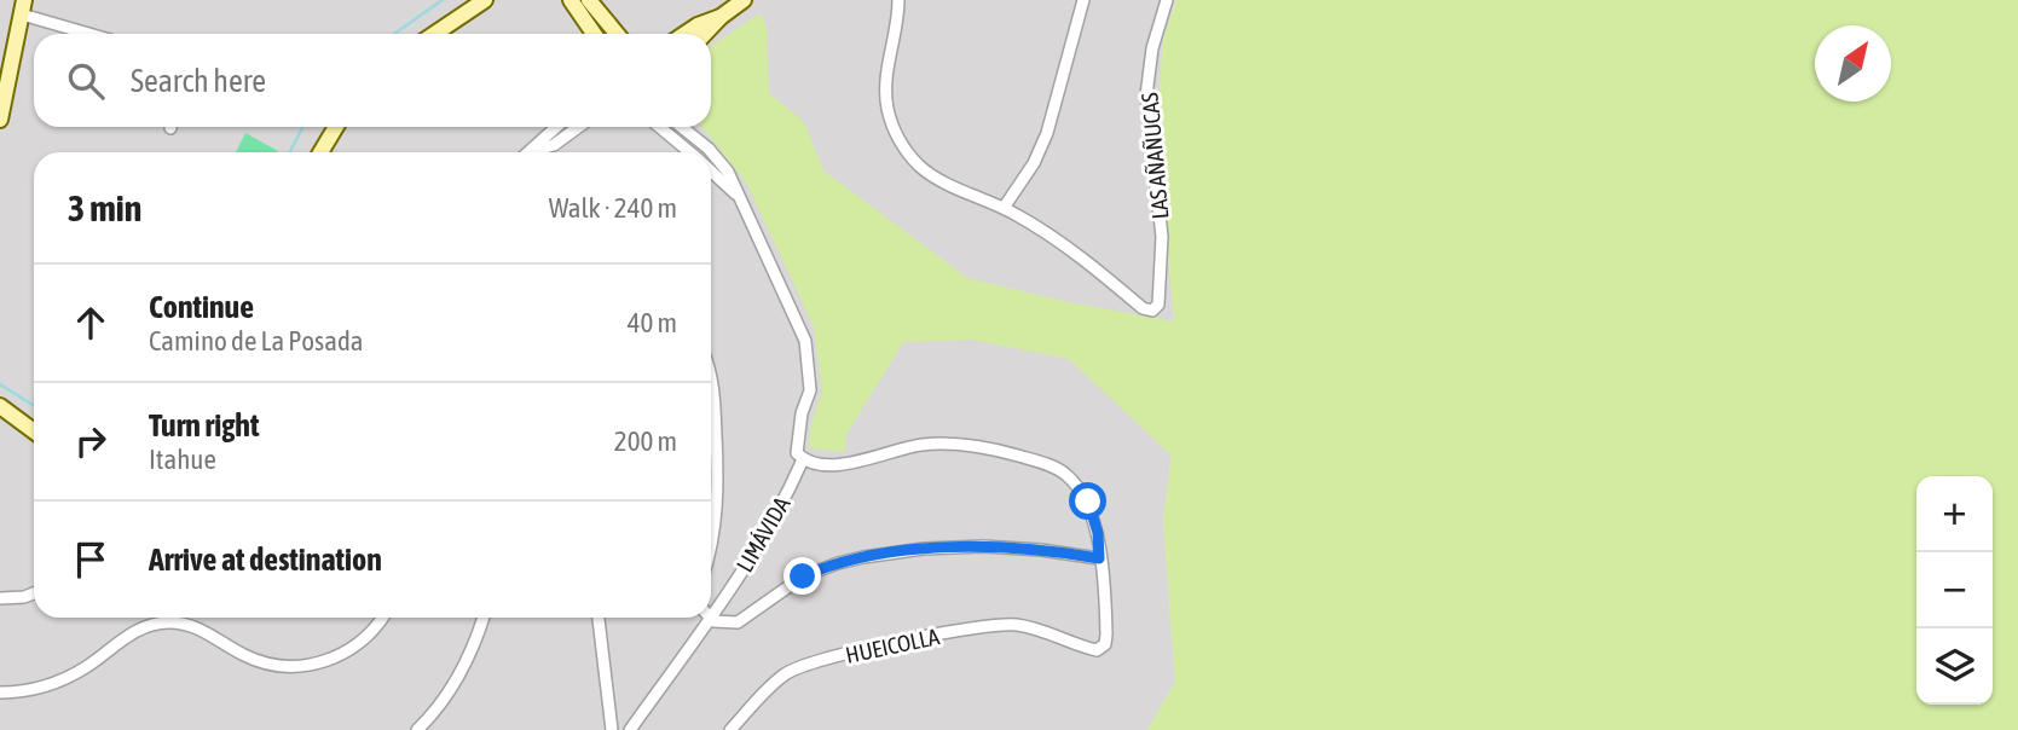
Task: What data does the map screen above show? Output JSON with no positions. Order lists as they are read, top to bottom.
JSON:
{
  "streets": {
    "street": ["LAS AÑAÑUCAS", "LIMÁVIDA", "HUEICOLLA"]
  },
  "north": "top right",
  "page": {
    "search": "Search here",
    "heading": ["3 min", "Walk · 240 m"],
    "list": [
      ["Continue", "Camino de La Posada", "40 m"],
      ["Turn right", "Itahue", "200 m"],
      "Arrive at destination"
    ],
    "map_buttons": ["+", "−"]
  }
}
